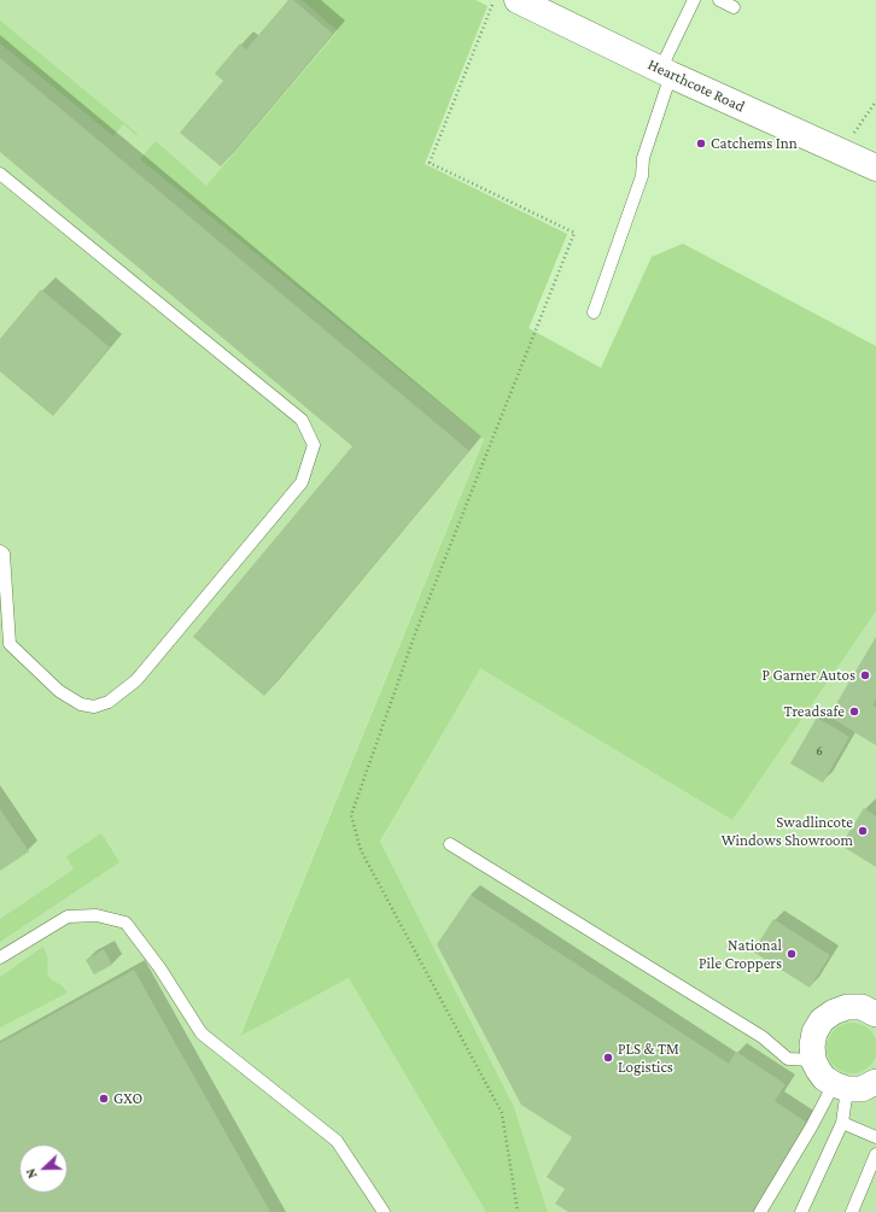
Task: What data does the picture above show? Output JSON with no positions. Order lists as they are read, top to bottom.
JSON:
{
  "streets": {
    "street": ["Hearthcote Road"]
  },
  "places": [
    "Catchems Inn",
    "P Garner Autos",
    "Treadsafe",
    "Swadlincote Windows Showroom",
    "National Pile Croppers",
    "PLS & TM Logistics",
    "GXO"
  ],
  "house_numbers": ["6"],
  "north": "left"
}
